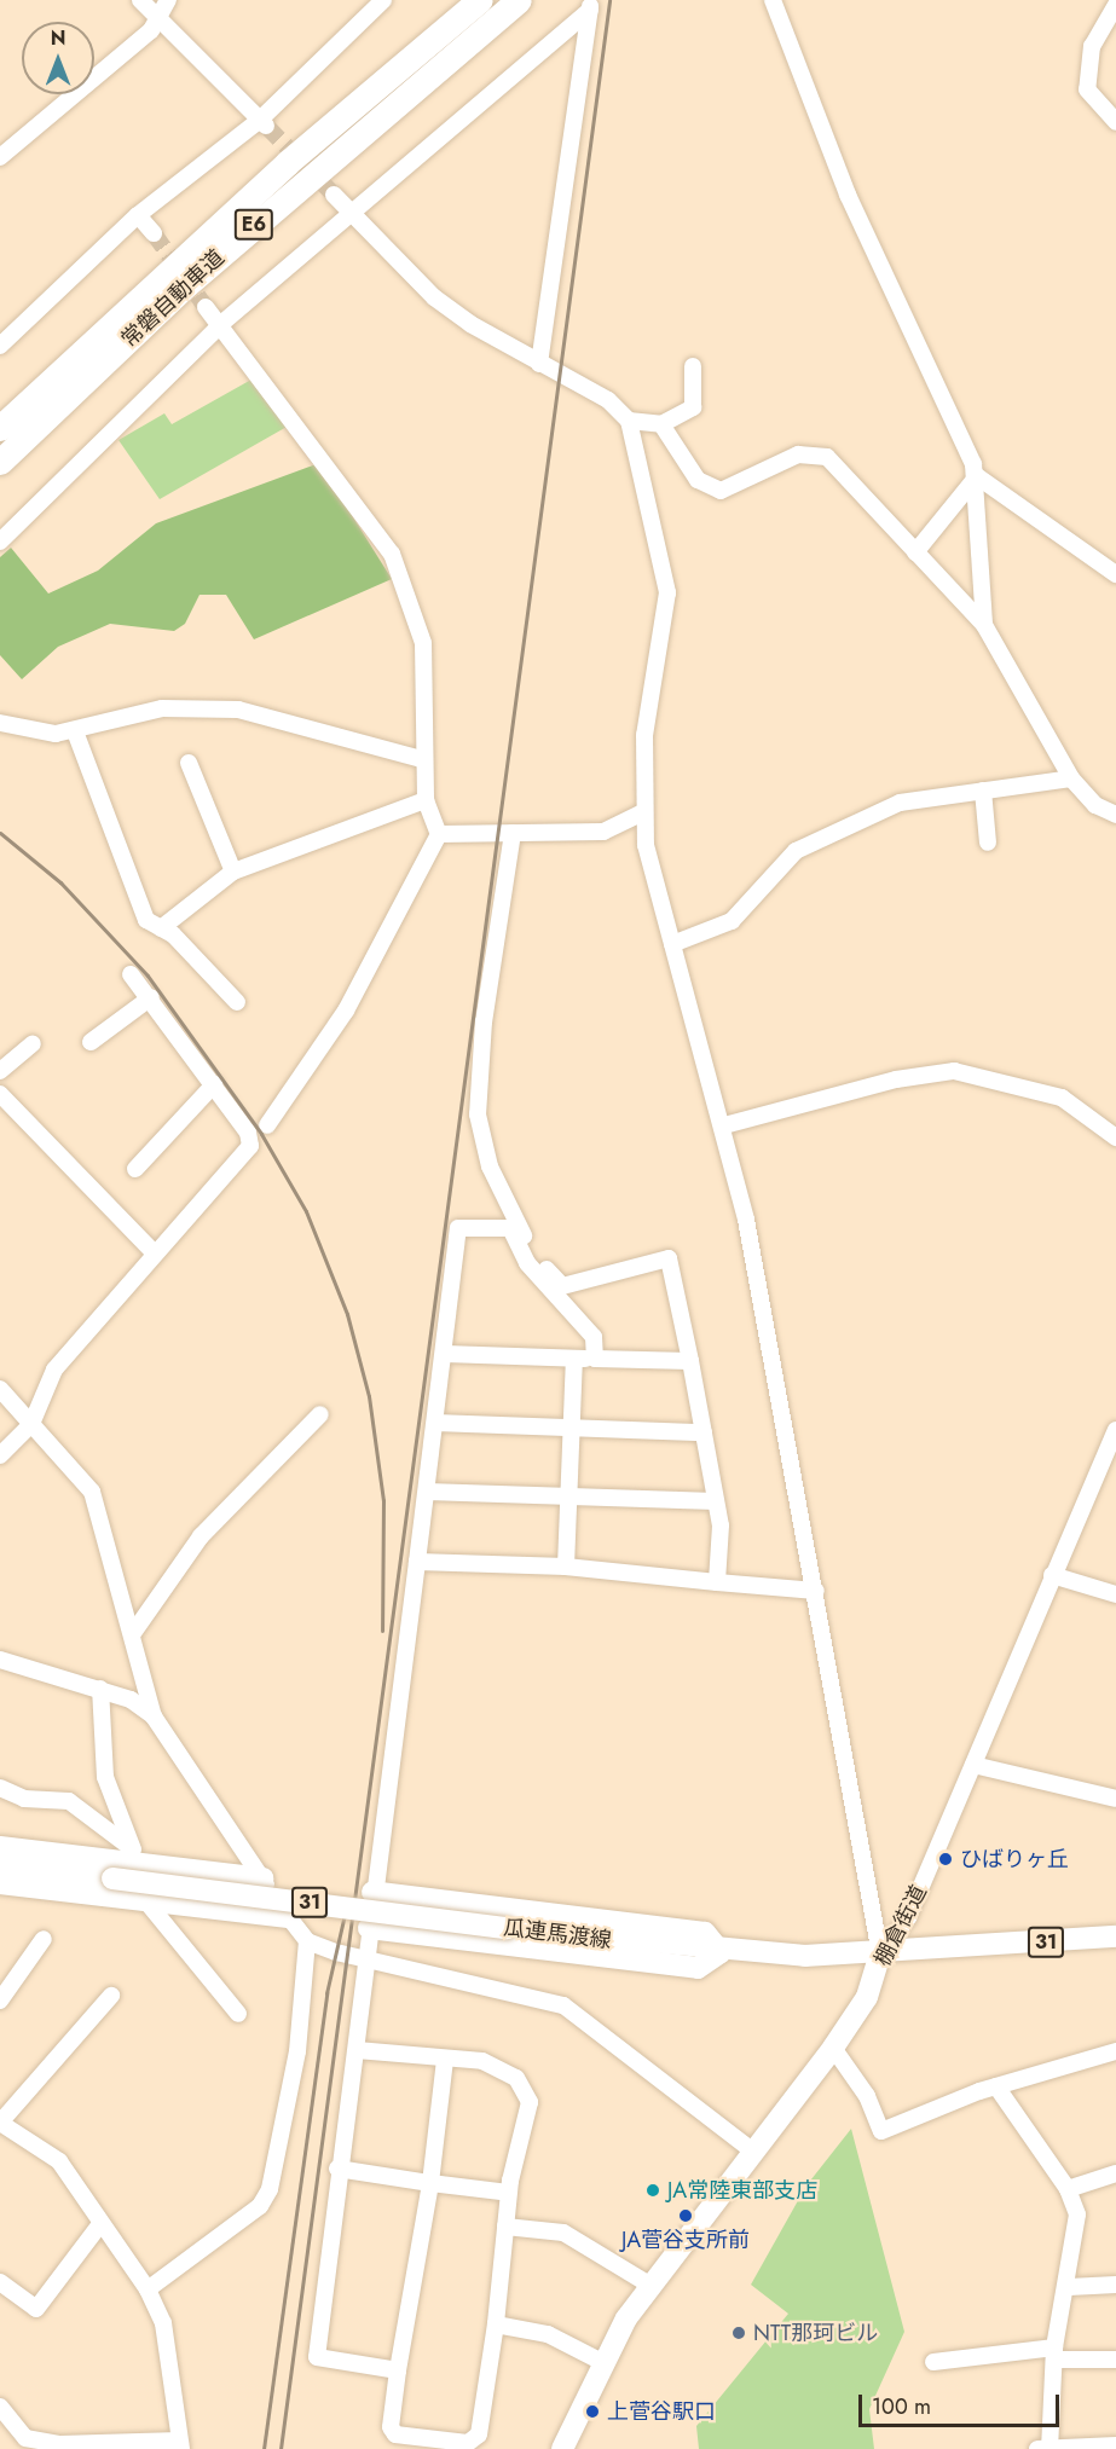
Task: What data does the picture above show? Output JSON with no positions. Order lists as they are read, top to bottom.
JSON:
{
  "streets": {
    "highway": ["E6", "常磐自動車道"],
    "main road": ["31", "棚倉街道", "瓜連馬渡線"]
  },
  "crossings": [
    ["棚倉街道", "瓜連馬渡線"]
  ],
  "places": [
    "ひばりヶ丘",
    "JA常陸東部支店",
    "JA菅谷支所前",
    "NTT那珂ビル",
    "上菅谷駅口"
  ],
  "scale_bar": "100 m",
  "north": "top"
}
